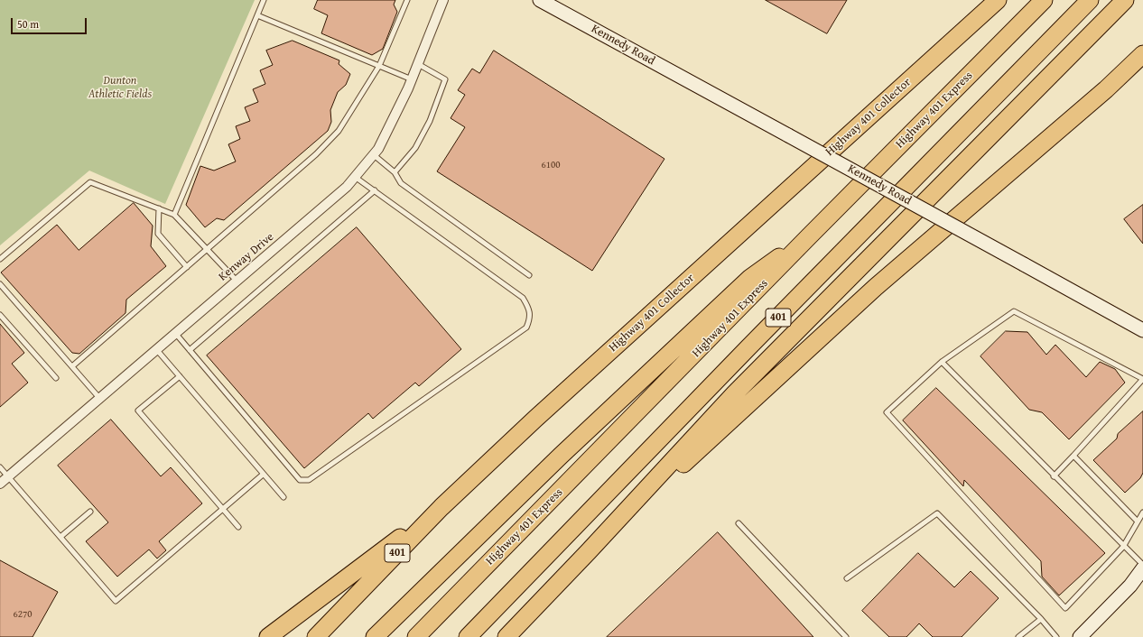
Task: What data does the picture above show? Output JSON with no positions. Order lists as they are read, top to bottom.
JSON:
{
  "streets": {
    "highway": ["Highway 401 Express", "Highway 401 Collector", "401"],
    "main road": ["Kennedy Road"],
    "street": ["Kenway Drive"]
  },
  "parks": ["Dunton Athletic Fields"],
  "house_numbers": ["6100", "6270"],
  "scale_bar": "50 m"
}
